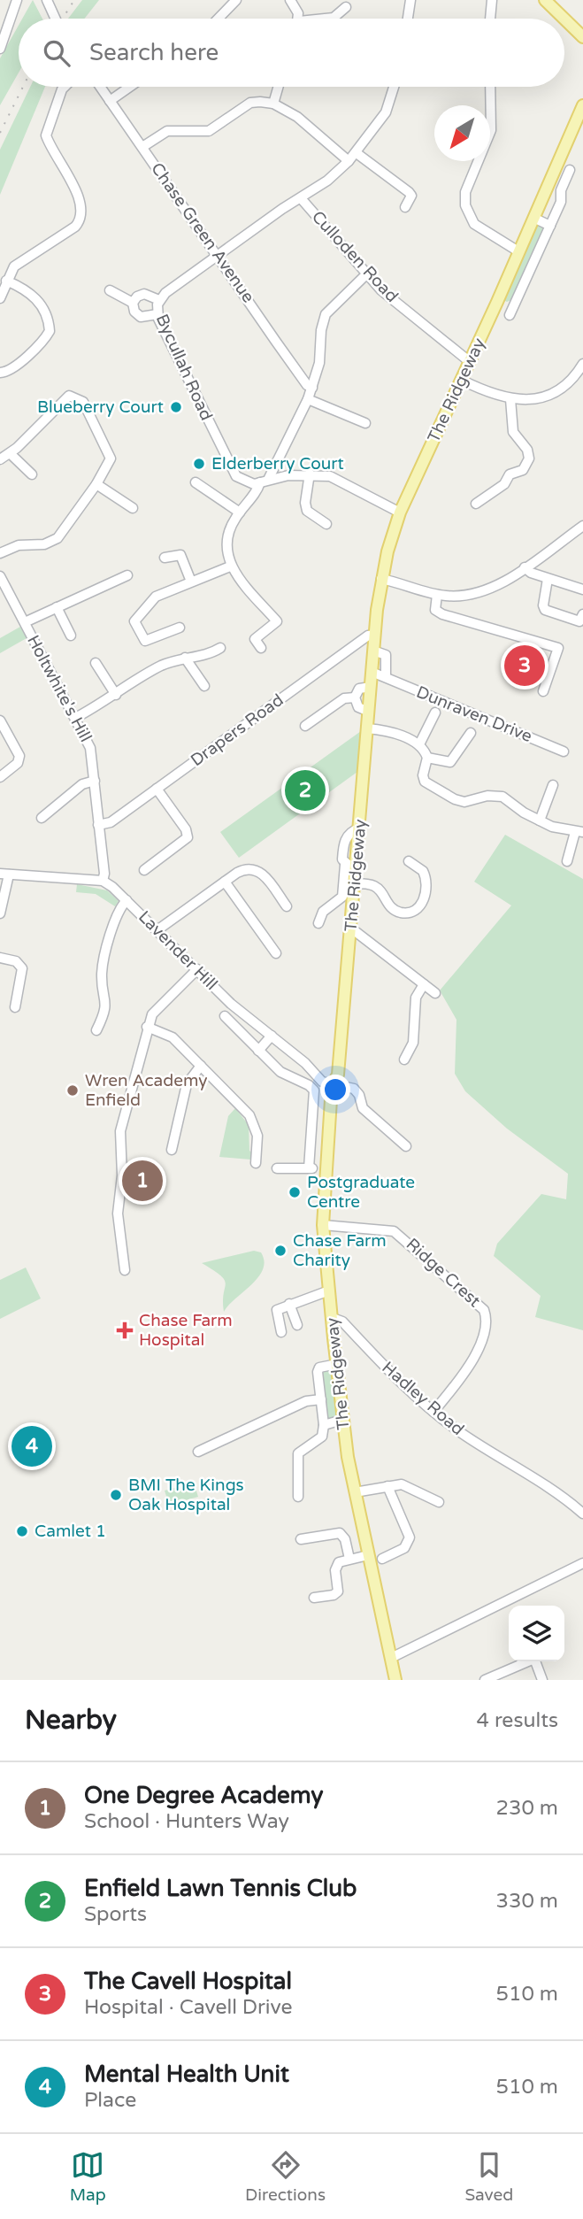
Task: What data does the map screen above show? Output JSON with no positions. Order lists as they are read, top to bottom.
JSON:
{
  "streets": {
    "main road": ["The Ridgeway"],
    "street": [
      "Chase Green Avenue",
      "Culloden Road",
      "Bycullah Road",
      "Holtwhite's Hill",
      "Dunraven Drive",
      "Drapers Road",
      "Lavender Hill",
      "Ridge Crest",
      "Hadley Road"
    ]
  },
  "crossings": [
    ["Chase Green Avenue", "Bycullah Road"],
    ["Culloden Road", "Bycullah Road"],
    ["Culloden Road", "The Ridgeway"],
    ["The Ridgeway", "Dunraven Drive"],
    ["The Ridgeway", "Drapers Road"],
    ["The Ridgeway", "Lavender Hill"],
    ["The Ridgeway", "Ridge Crest"],
    ["The Ridgeway", "Hadley Road"],
    ["Holtwhite's Hill", "Drapers Road"],
    ["Holtwhite's Hill", "Lavender Hill"],
    ["Ridge Crest", "Hadley Road"]
  ],
  "places": {
    "other": [
      "Blueberry Court",
      "Elderberry Court",
      "Wren Academy Enfield",
      "Postgraduate Centre",
      "Chase Farm Charity",
      "BMI The Kings Oak Hospital",
      "Camlet 1"
    ],
    "health": ["Chase Farm Hospital"]
  },
  "north": "bottom left",
  "page": {
    "search": "Search here",
    "pins": [
      "3",
      "2",
      "1",
      "4"
    ],
    "heading": ["Nearby", "4 results"],
    "list": [
      {
        "mark": "1",
        "name": "One Degree Academy",
        "note": "School · Hunters Way",
        "value": "230 m"
      },
      {
        "mark": "2",
        "name": "Enfield Lawn Tennis Club",
        "note": "Sports",
        "value": "330 m"
      },
      {
        "mark": "3",
        "name": "The Cavell Hospital",
        "note": "Hospital · Cavell Drive",
        "value": "510 m"
      },
      {
        "mark": "4",
        "name": "Mental Health Unit",
        "note": "Place",
        "value": "510 m"
      }
    ],
    "nav": ["Map", "Directions", "Saved"]
  }
}
